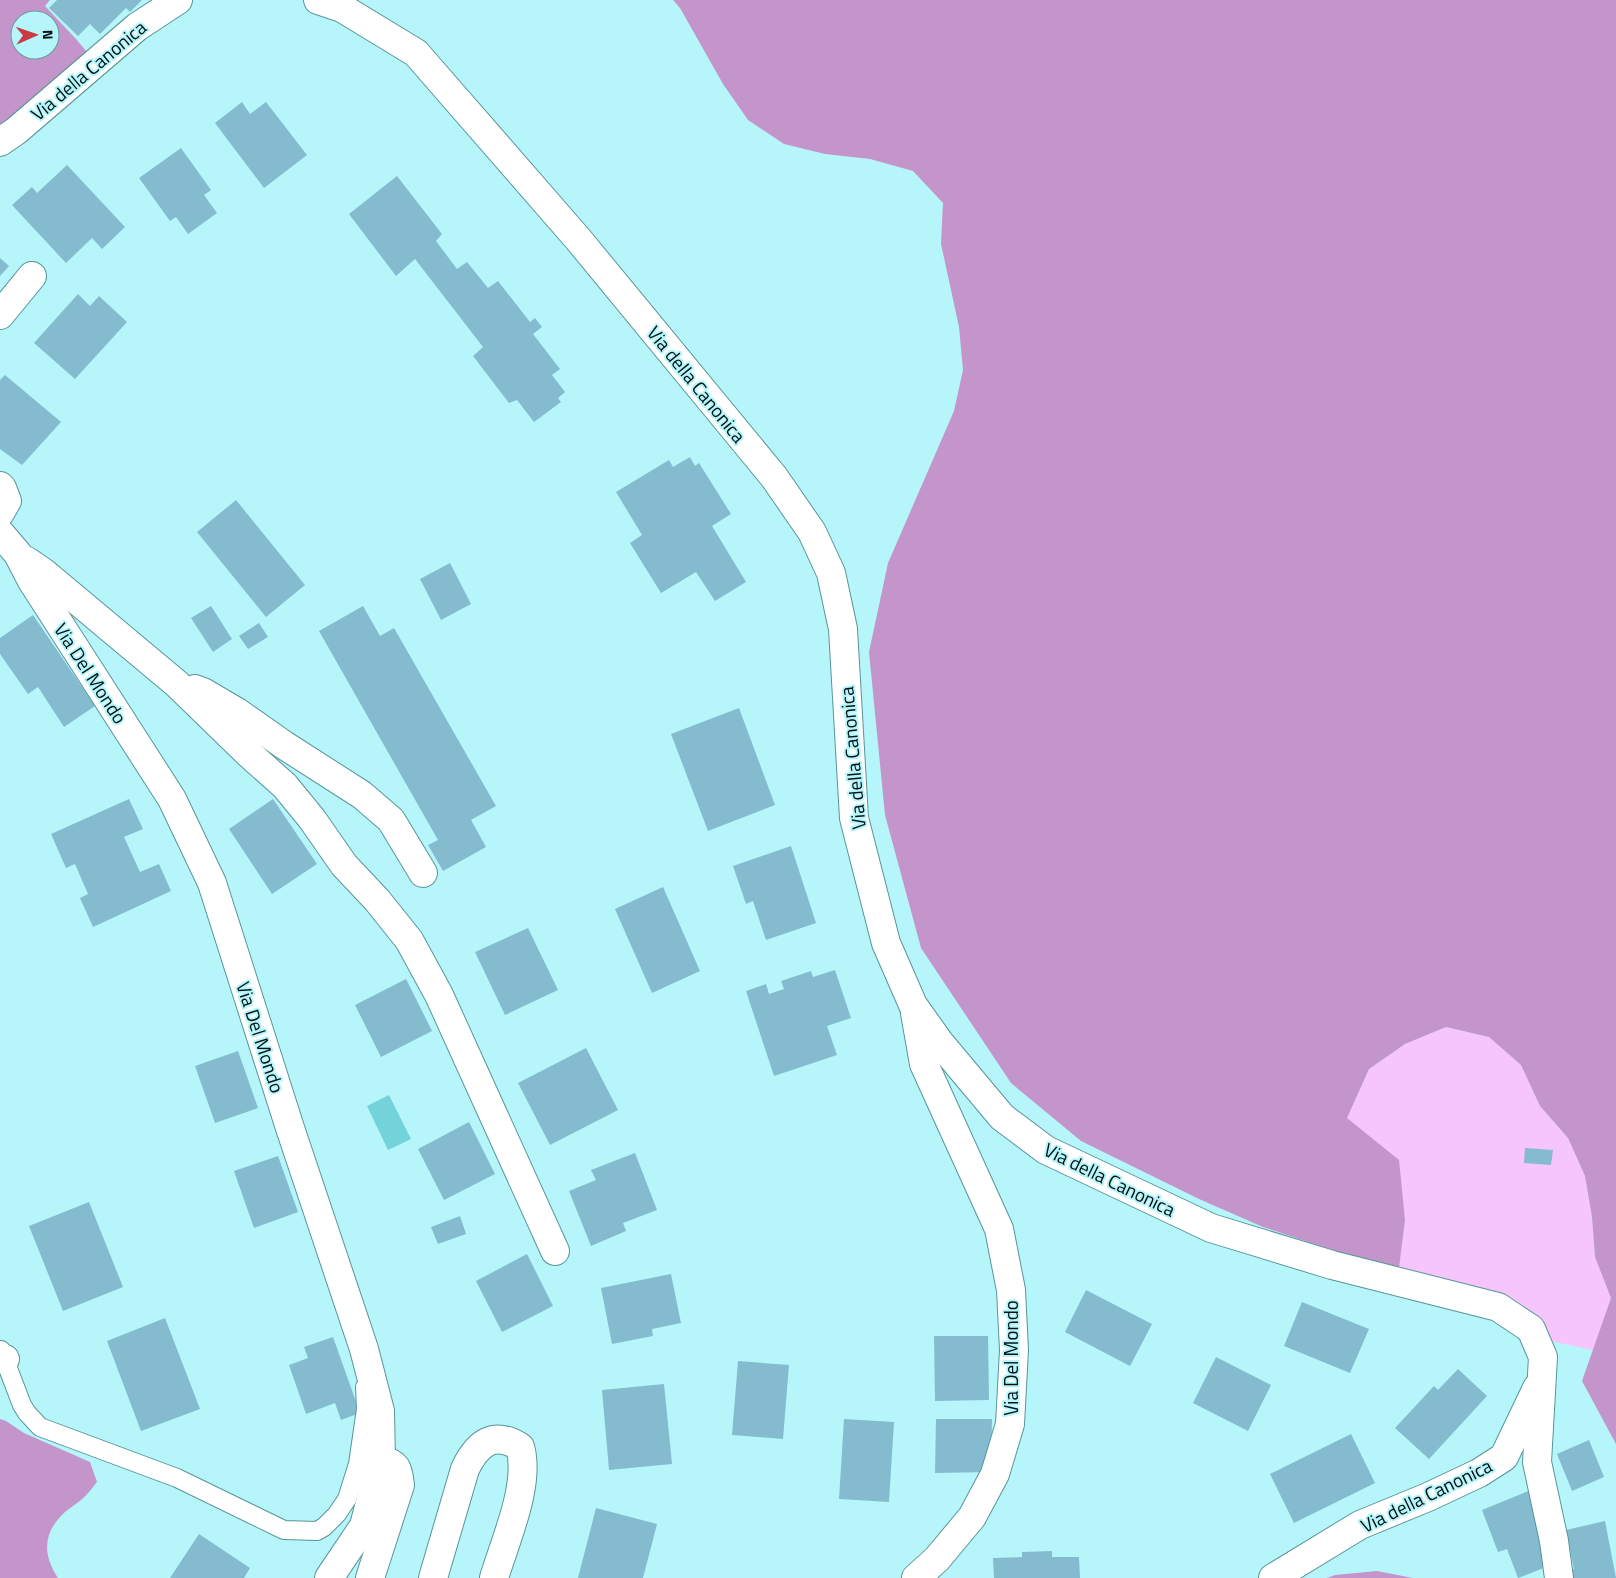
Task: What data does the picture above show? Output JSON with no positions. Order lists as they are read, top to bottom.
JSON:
{
  "streets": {
    "street": ["Via della Canonica", "Via Del Mondo"]
  },
  "crossings": [
    ["Via della Canonica", "Via Del Mondo"]
  ],
  "north": "right"
}
